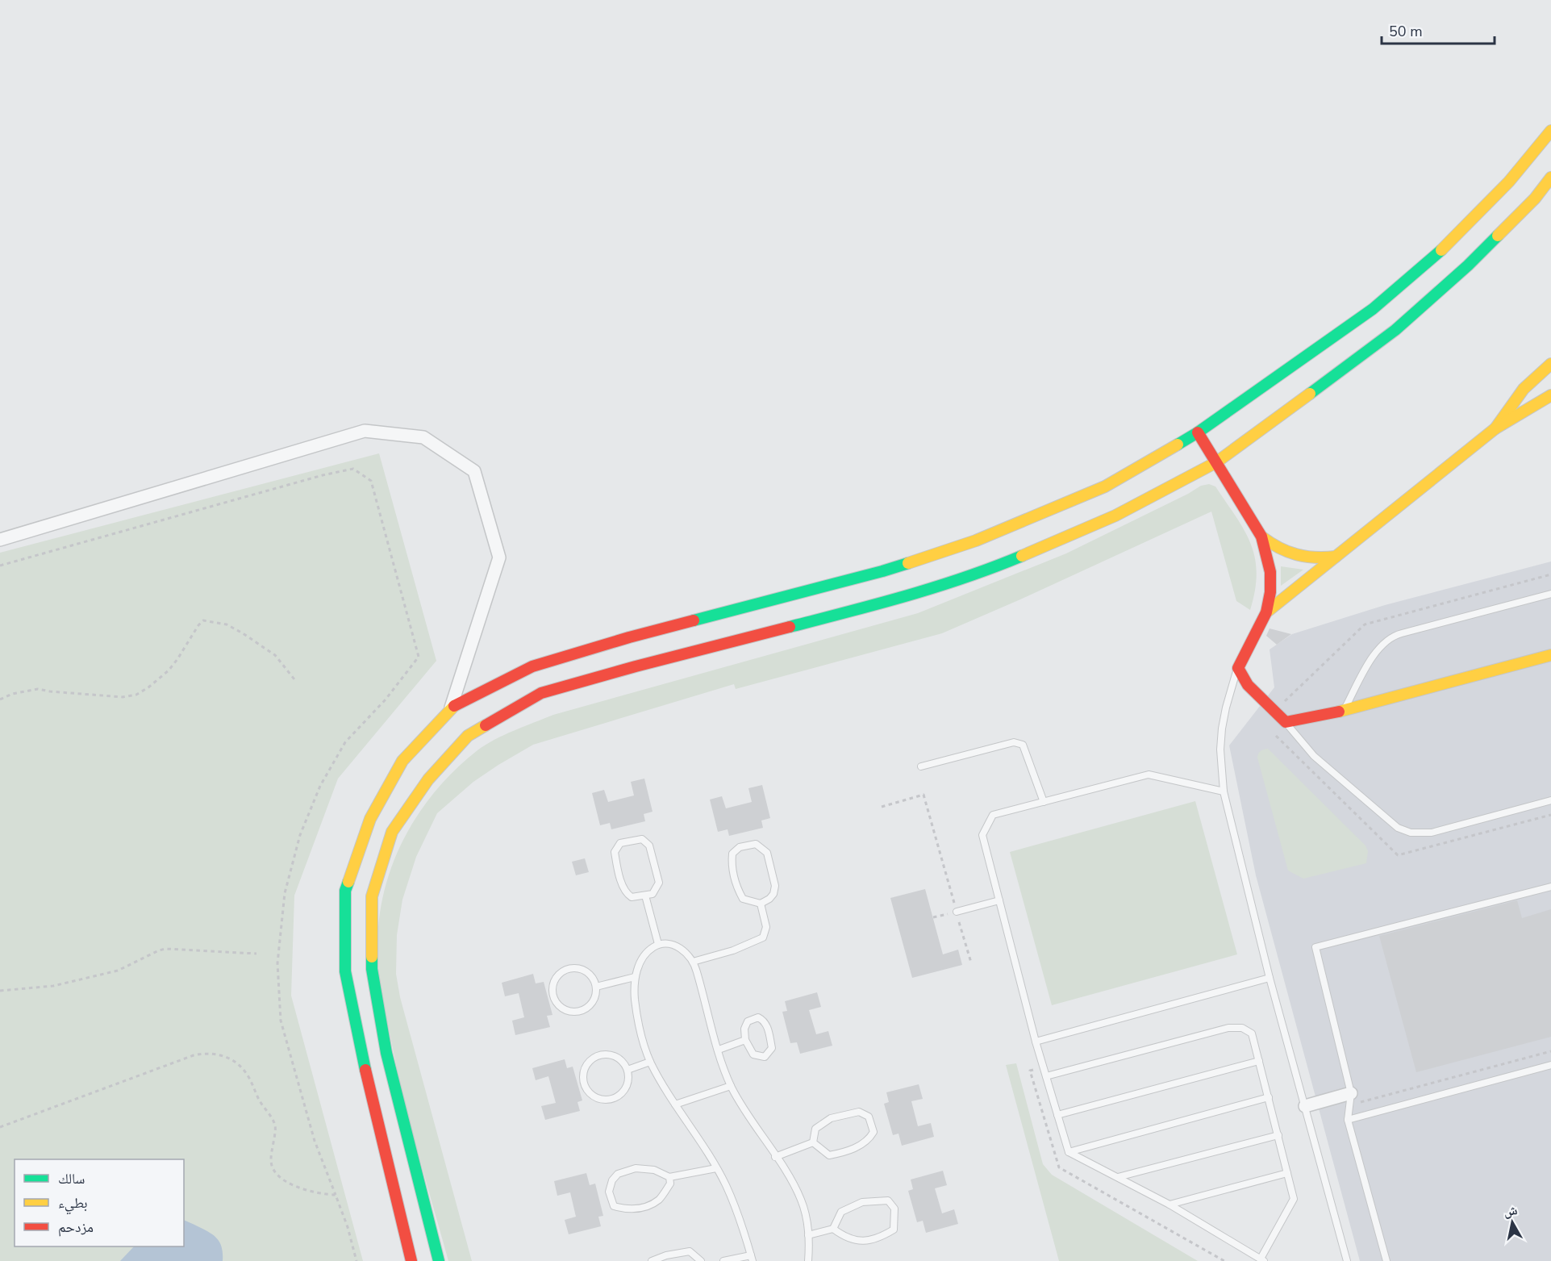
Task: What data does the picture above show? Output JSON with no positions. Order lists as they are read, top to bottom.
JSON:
{
  "legend": ["سالك", "بطيء", "مزدحم"],
  "scale_bar": "50 m",
  "north": "top"
}
